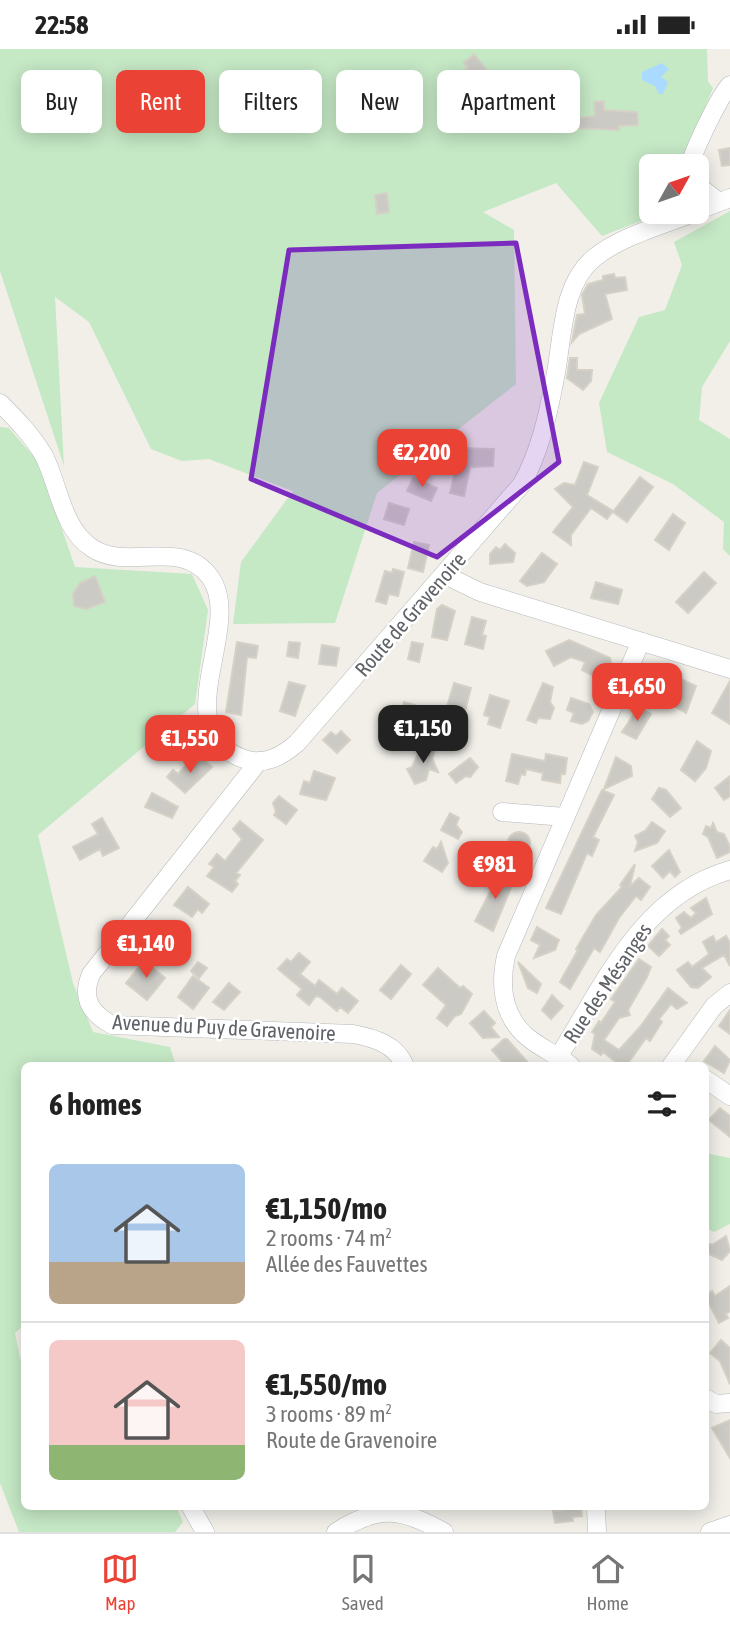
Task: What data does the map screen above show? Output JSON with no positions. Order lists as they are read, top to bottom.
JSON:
{
  "streets": {
    "street": ["Route de Gravenoire", "Rue des Mésanges", "Avenue du Puy de Gravenoire"]
  },
  "crossings": [
    ["Route de Gravenoire", "Avenue du Puy de Gravenoire"]
  ],
  "north": "top right",
  "page": {
    "status": "22:58",
    "chip": [
      "Buy",
      "Rent",
      "Filters",
      "New",
      "Apartment"
    ],
    "price": [
      "€2,200",
      "€1,650",
      "€1,150",
      "€1,550",
      "€981",
      "€1,140"
    ],
    "heading": "6 homes",
    "list": [
      {
        "name": "€1,150/mo",
        "note": "2 rooms · 74 m² · Allée des Fauvettes"
      },
      {
        "name": "€1,550/mo",
        "note": "3 rooms · 89 m² · Route de Gravenoire"
      }
    ],
    "tabs": ["Map", "Saved", "Home"]
  }
}
